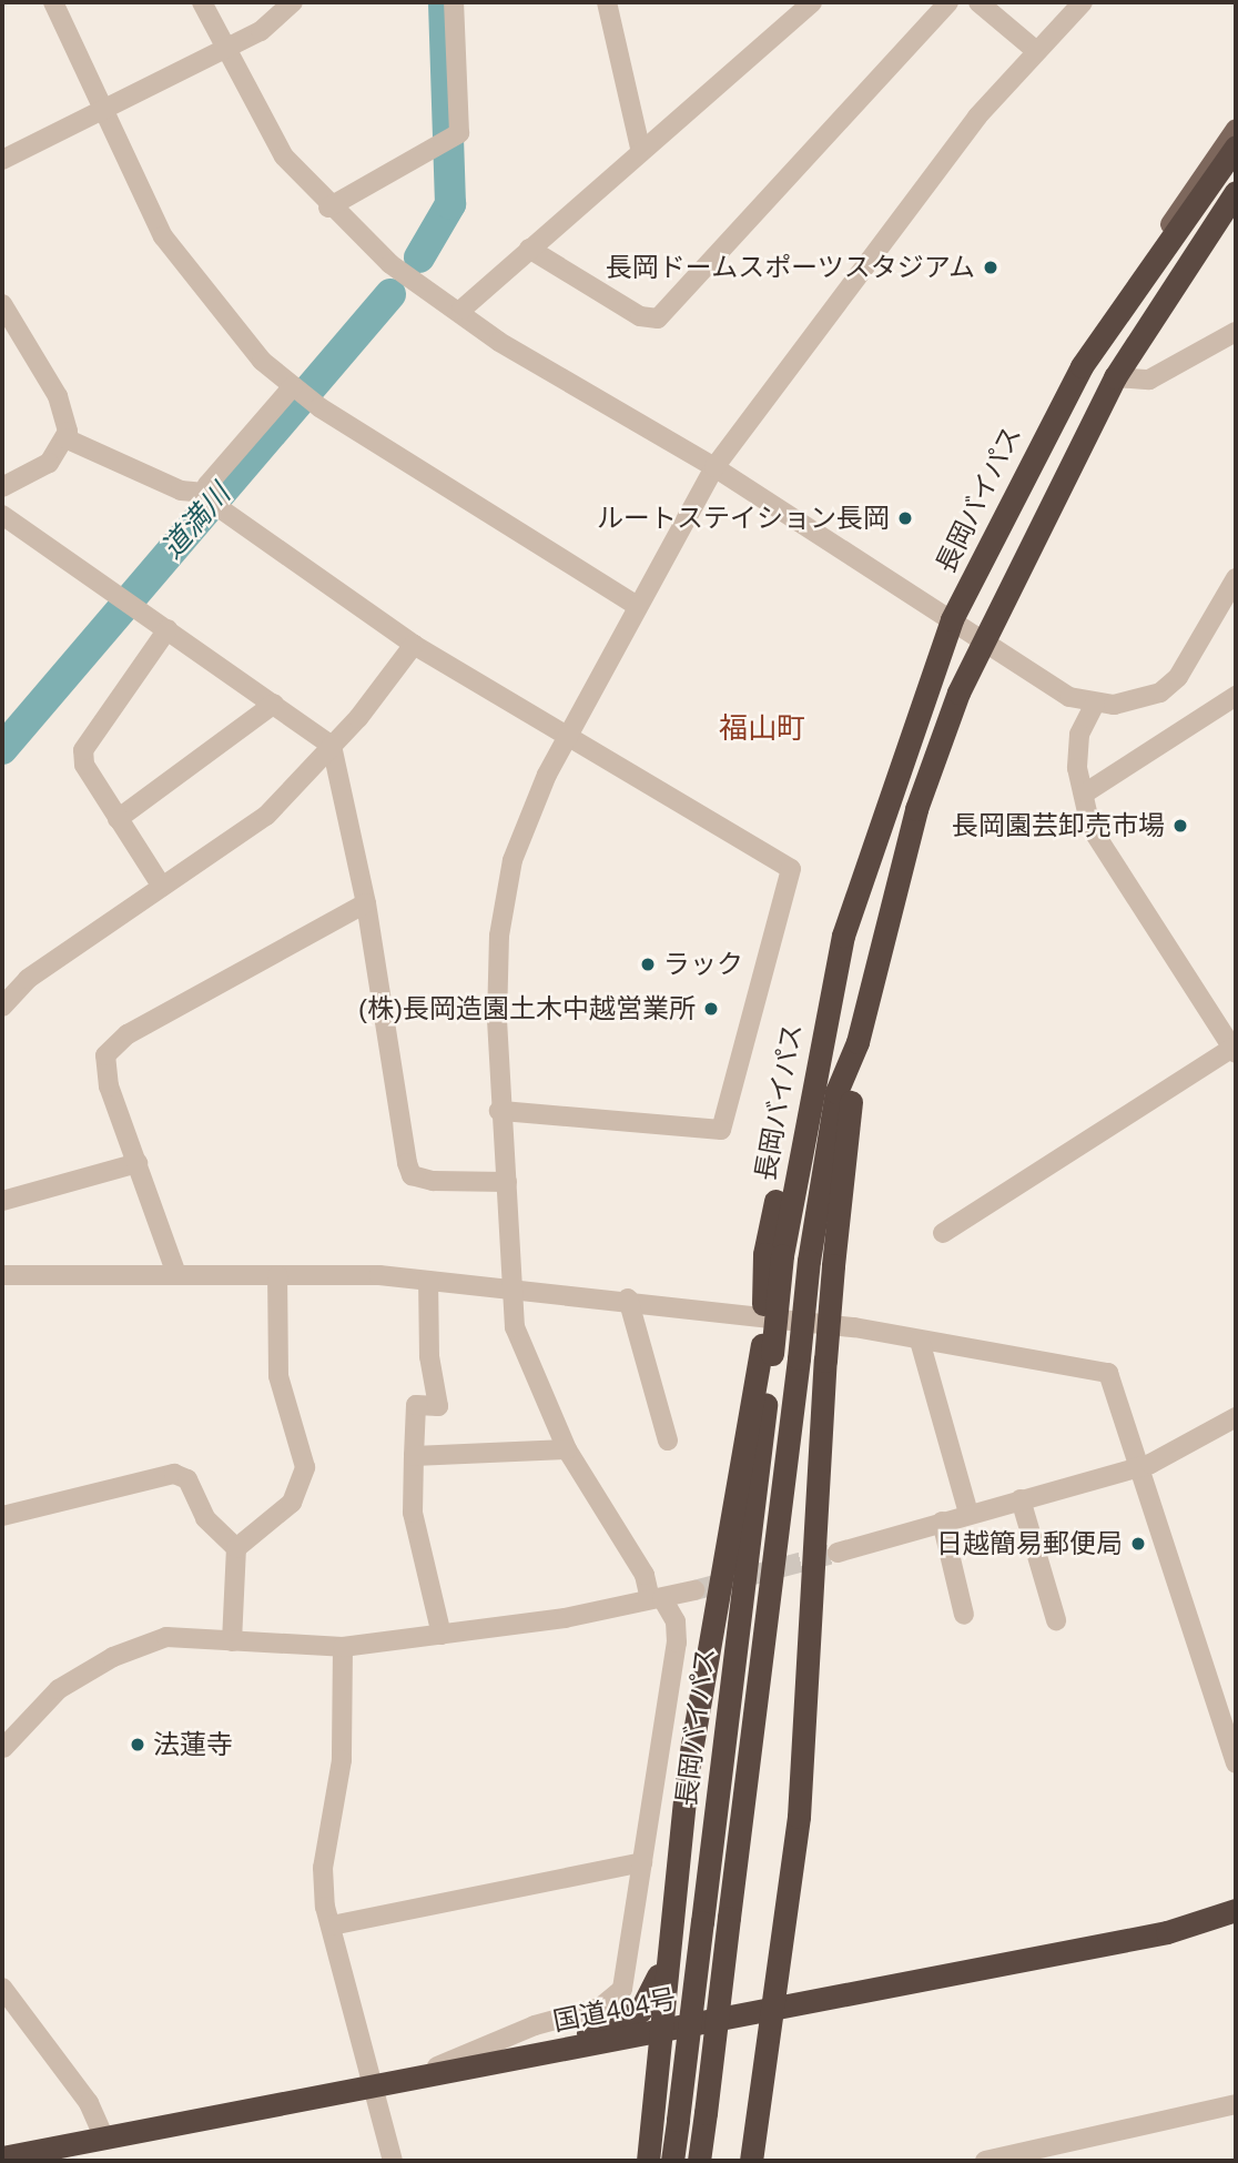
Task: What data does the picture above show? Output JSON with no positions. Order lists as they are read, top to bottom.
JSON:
{
  "streets": {
    "highway": ["長岡バイパス", "国道404号"]
  },
  "districts": ["福山町"],
  "water": ["道満川"],
  "places": [
    "長岡ドームスポーツスタジアム",
    "ルートステイション長岡",
    "長岡園芸卸売市場",
    "ラック",
    "(株)長岡造園土木中越営業所",
    "日越簡易郵便局",
    "法蓮寺"
  ]
}
